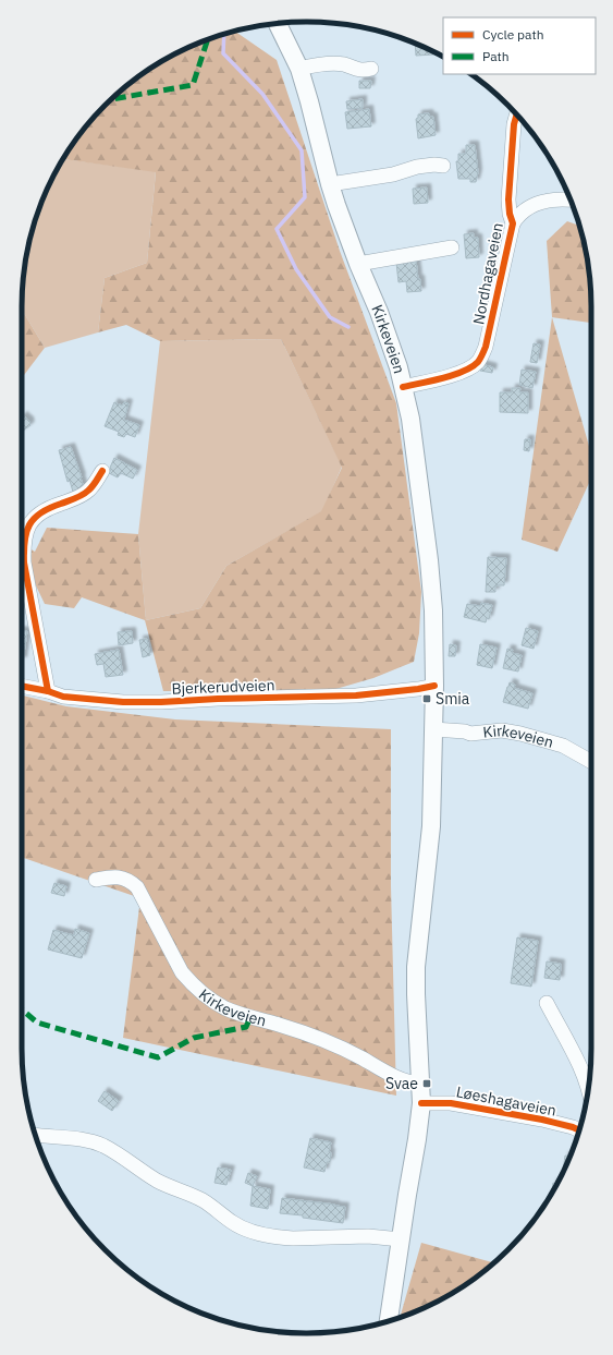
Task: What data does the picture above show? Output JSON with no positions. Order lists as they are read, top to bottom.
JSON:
{
  "streets": {
    "main road": ["Kirkeveien"],
    "street": ["Nordhagaveien", "Bjerkerudveien", "Løeshagaveien"]
  },
  "crossings": [
    ["Nordhagaveien", "Kirkeveien"],
    ["Kirkeveien", "Bjerkerudveien"],
    ["Kirkeveien", "Løeshagaveien"]
  ],
  "places": {
    "transit": ["Smia", "Svae"]
  },
  "legend": ["Cycle path", "Path"]
}
